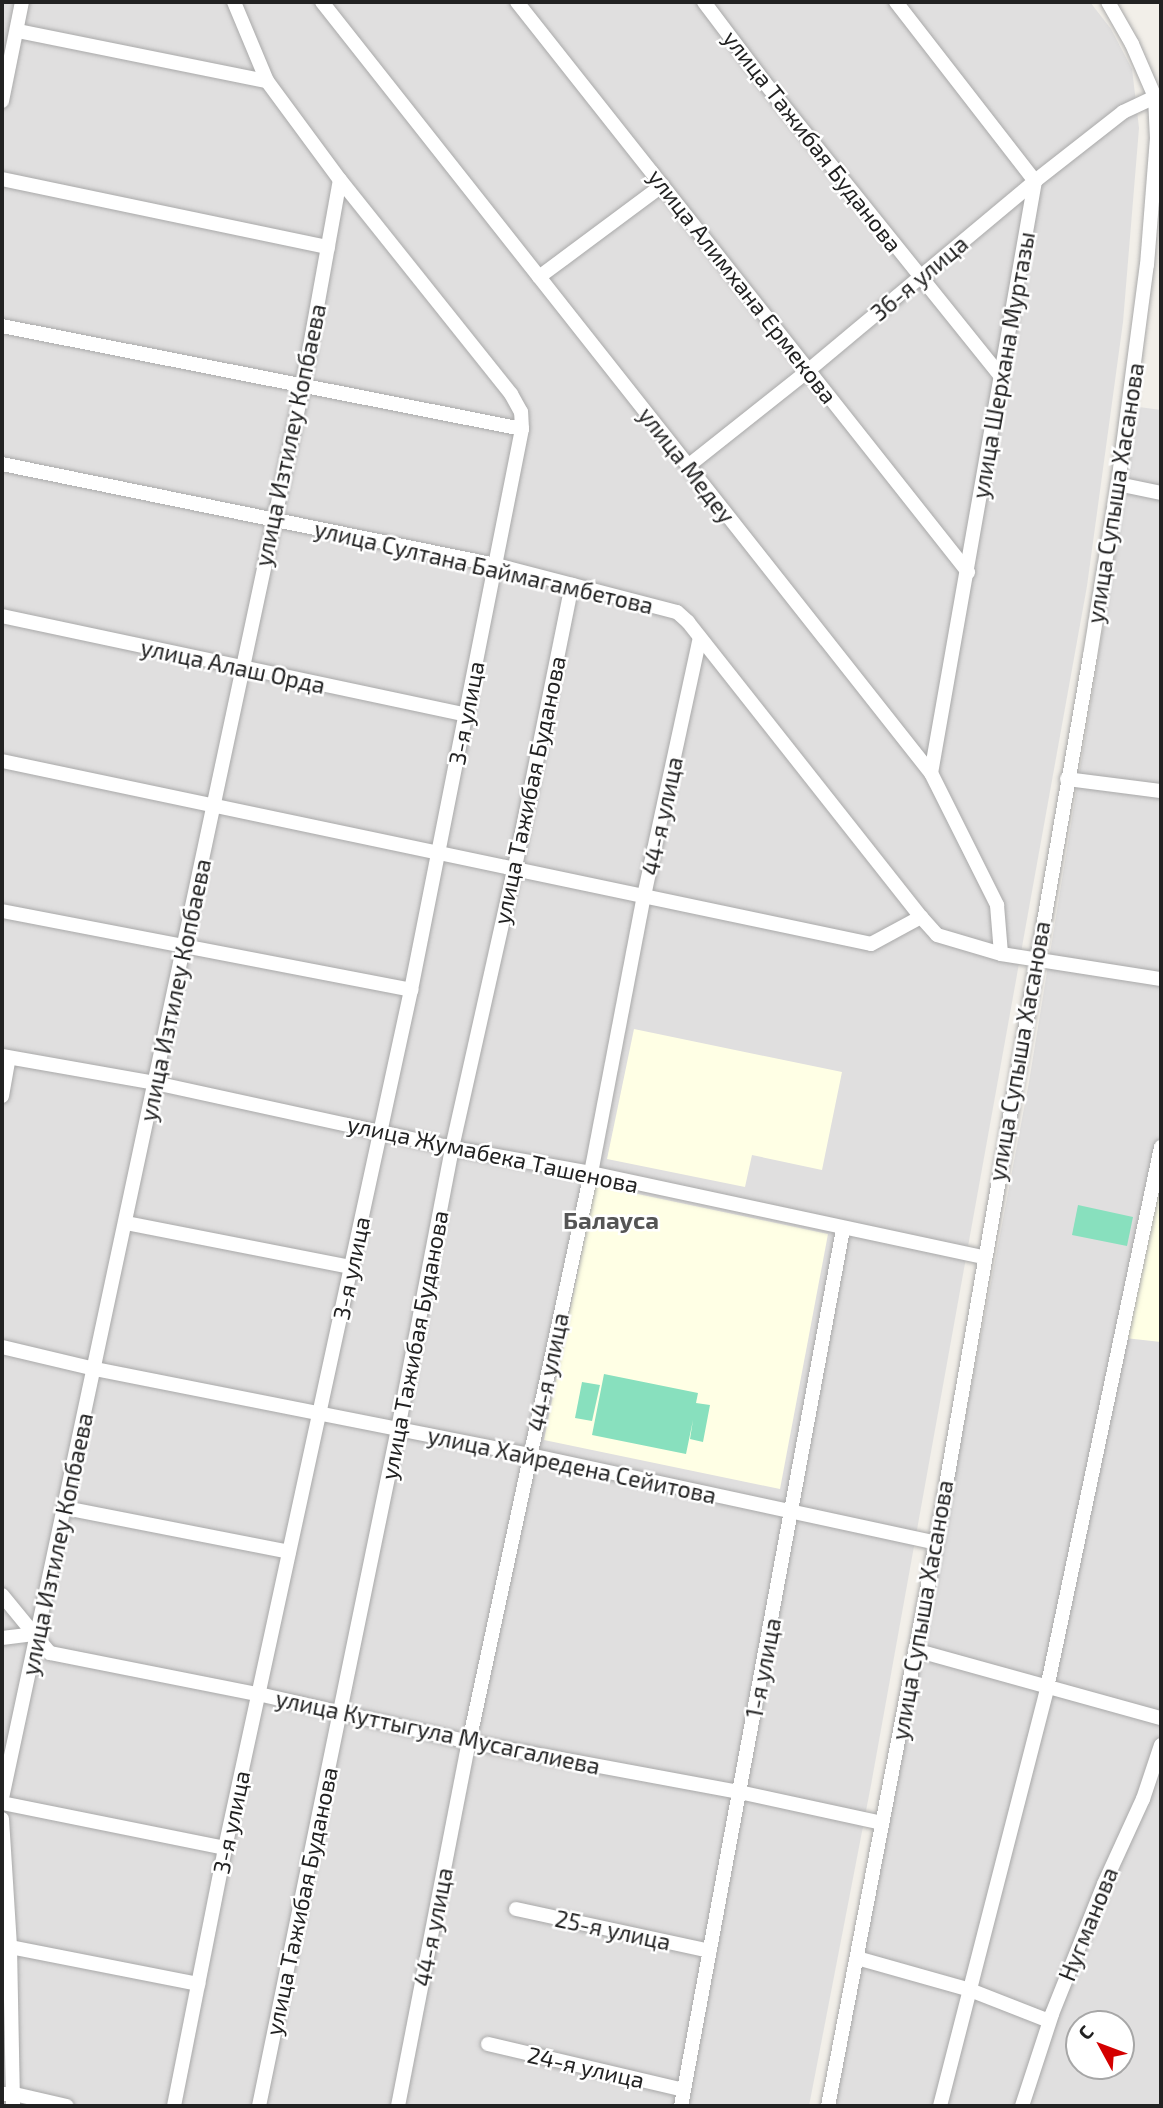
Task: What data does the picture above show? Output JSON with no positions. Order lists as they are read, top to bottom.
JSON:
{
  "streets": {
    "street": [
      "улица Тажибая Буданова",
      "36-я улица",
      "улица Алимхана Ермекова",
      "улица Шерхана Муртазы",
      "улица Изтилеу Копбаева",
      "улица Медеу",
      "улица Супыша Хасанова",
      "улица Султана Баймагамбетова",
      "улица Алаш Орда",
      "3-я улица",
      "44-я улица",
      "улица Жумабека Ташенова",
      "улица Хайредена Сейитова",
      "1-я улица",
      "улица Куттыгула Мусагалиева",
      "Нугманова",
      "25-я улица",
      "24-я улица"
    ]
  },
  "crossings": [
    ["улица Тажибая Буданова", "36-я улица"],
    ["улица Тажибая Буданова", "улица Шерхана Муртазы"],
    ["улица Тажибая Буданова", "улица Султана Баймагамбетова"],
    ["улица Тажибая Буданова", "улица Жумабека Ташенова"],
    ["улица Тажибая Буданова", "улица Хайредена Сейитова"],
    ["улица Тажибая Буданова", "улица Куттыгула Мусагалиева"],
    ["36-я улица", "улица Алимхана Ермекова"],
    ["36-я улица", "улица Шерхана Муртазы"],
    ["36-я улица", "улица Медеу"],
    ["36-я улица", "улица Супыша Хасанова"],
    ["улица Алимхана Ермекова", "улица Шерхана Муртазы"],
    ["улица Шерхана Муртазы", "улица Медеу"],
    ["улица Изтилеу Копбаева", "улица Султана Баймагамбетова"],
    ["улица Изтилеу Копбаева", "улица Алаш Орда"],
    ["улица Изтилеу Копбаева", "улица Жумабека Ташенова"],
    ["улица Изтилеу Копбаева", "улица Хайредена Сейитова"],
    ["улица Изтилеу Копбаева", "улица Куттыгула Мусагалиева"],
    ["улица Супыша Хасанова", "улица Жумабека Ташенова"],
    ["улица Супыша Хасанова", "улица Хайредена Сейитова"],
    ["улица Супыша Хасанова", "улица Куттыгула Мусагалиева"],
    ["улица Султана Баймагамбетова", "3-я улица"],
    ["улица Султана Баймагамбетова", "44-я улица"],
    ["улица Алаш Орда", "3-я улица"],
    ["3-я улица", "улица Жумабека Ташенова"],
    ["3-я улица", "улица Хайредена Сейитова"],
    ["3-я улица", "улица Куттыгула Мусагалиева"],
    ["44-я улица", "улица Жумабека Ташенова"],
    ["44-я улица", "улица Хайредена Сейитова"],
    ["44-я улица", "улица Куттыгула Мусагалиева"],
    ["улица Жумабека Ташенова", "1-я улица"],
    ["улица Хайредена Сейитова", "1-я улица"],
    ["1-я улица", "улица Куттыгула Мусагалиева"],
    ["1-я улица", "25-я улица"],
    ["1-я улица", "24-я улица"]
  ],
  "districts": ["Балауса"],
  "north": "top left"
}
